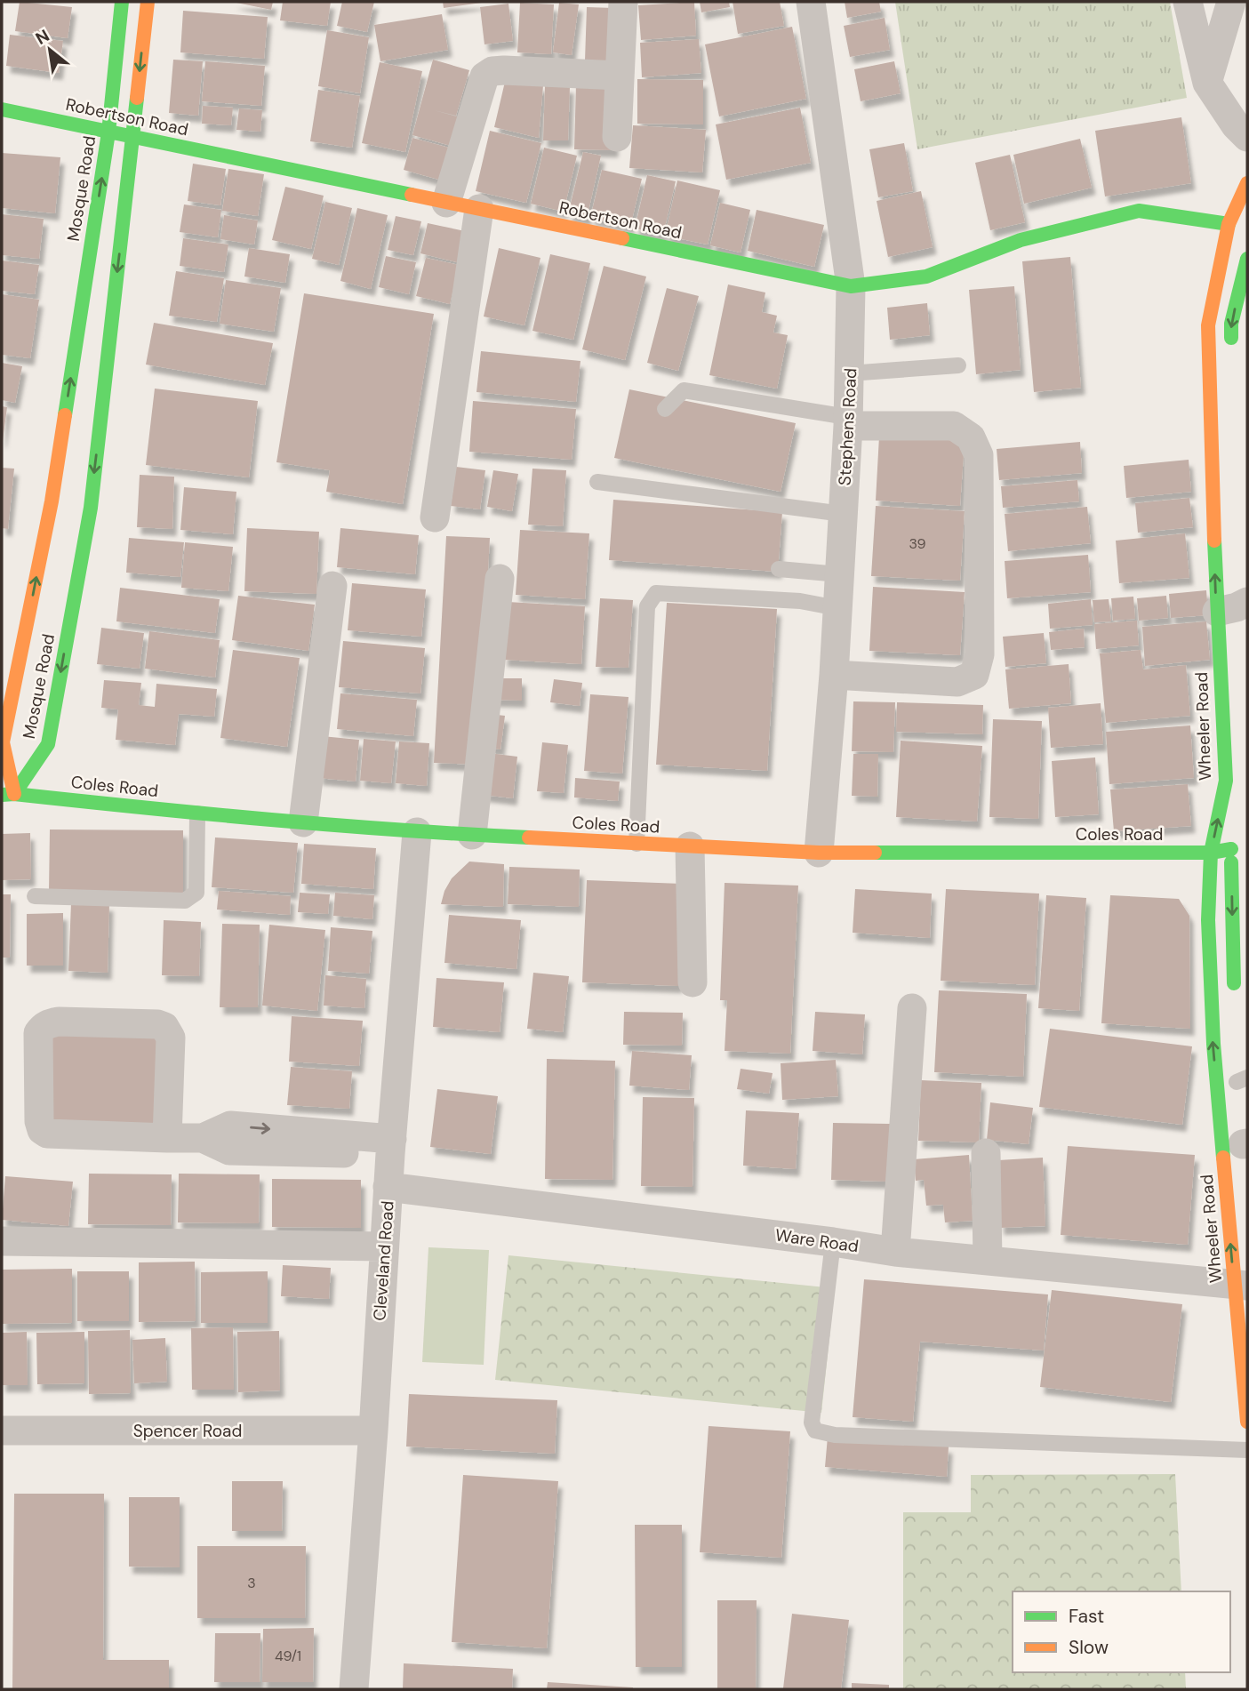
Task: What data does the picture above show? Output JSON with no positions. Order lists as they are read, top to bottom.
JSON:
{
  "streets": {
    "street": [
      "Robertson Road",
      "Mosque Road",
      "Stephens Road",
      "Wheeler Road",
      "Coles Road",
      "Ware Road",
      "Cleveland Road",
      "Spencer Road"
    ]
  },
  "crossings": [
    ["Robertson Road", "Mosque Road"],
    ["Robertson Road", "Stephens Road"],
    ["Robertson Road", "Wheeler Road"],
    ["Mosque Road", "Coles Road"],
    ["Stephens Road", "Coles Road"],
    ["Wheeler Road", "Coles Road"],
    ["Wheeler Road", "Ware Road"],
    ["Coles Road", "Cleveland Road"],
    ["Ware Road", "Cleveland Road"],
    ["Cleveland Road", "Spencer Road"]
  ],
  "house_numbers": ["39", "3", "49/1"],
  "legend": ["Fast", "Slow"],
  "north": "top left"
}
